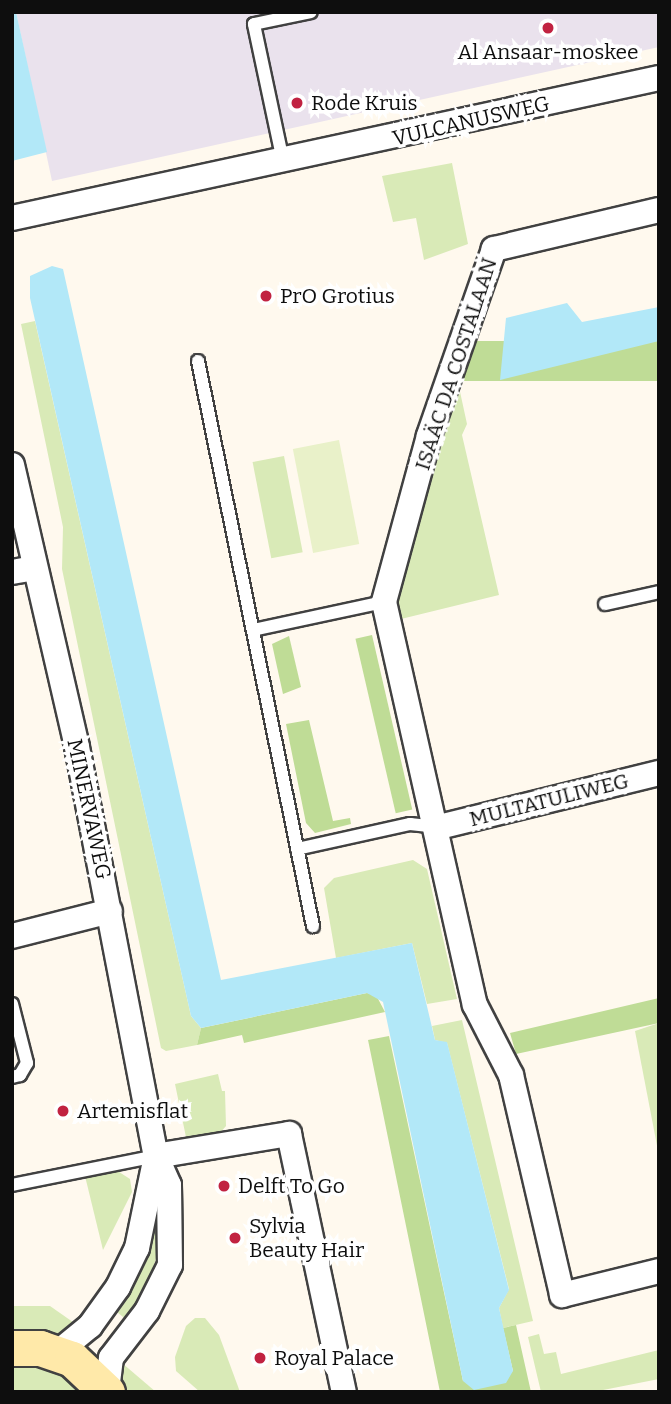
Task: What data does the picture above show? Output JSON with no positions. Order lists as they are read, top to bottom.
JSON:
{
  "streets": {
    "street": [
      "VULCANUSWEG",
      "ISAÄC DA COSTALAAN",
      "MULTATULIWEG",
      "MINERVAWEG"
    ]
  },
  "crossings": [
    ["ISAÄC DA COSTALAAN", "MULTATULIWEG"]
  ],
  "places": [
    "Al Ansaar-moskee",
    "Rode Kruis",
    "PrO Grotius",
    "Artemisflat",
    "Delft To Go",
    "Sylvia Beauty Hair",
    "Royal Palace"
  ]
}
